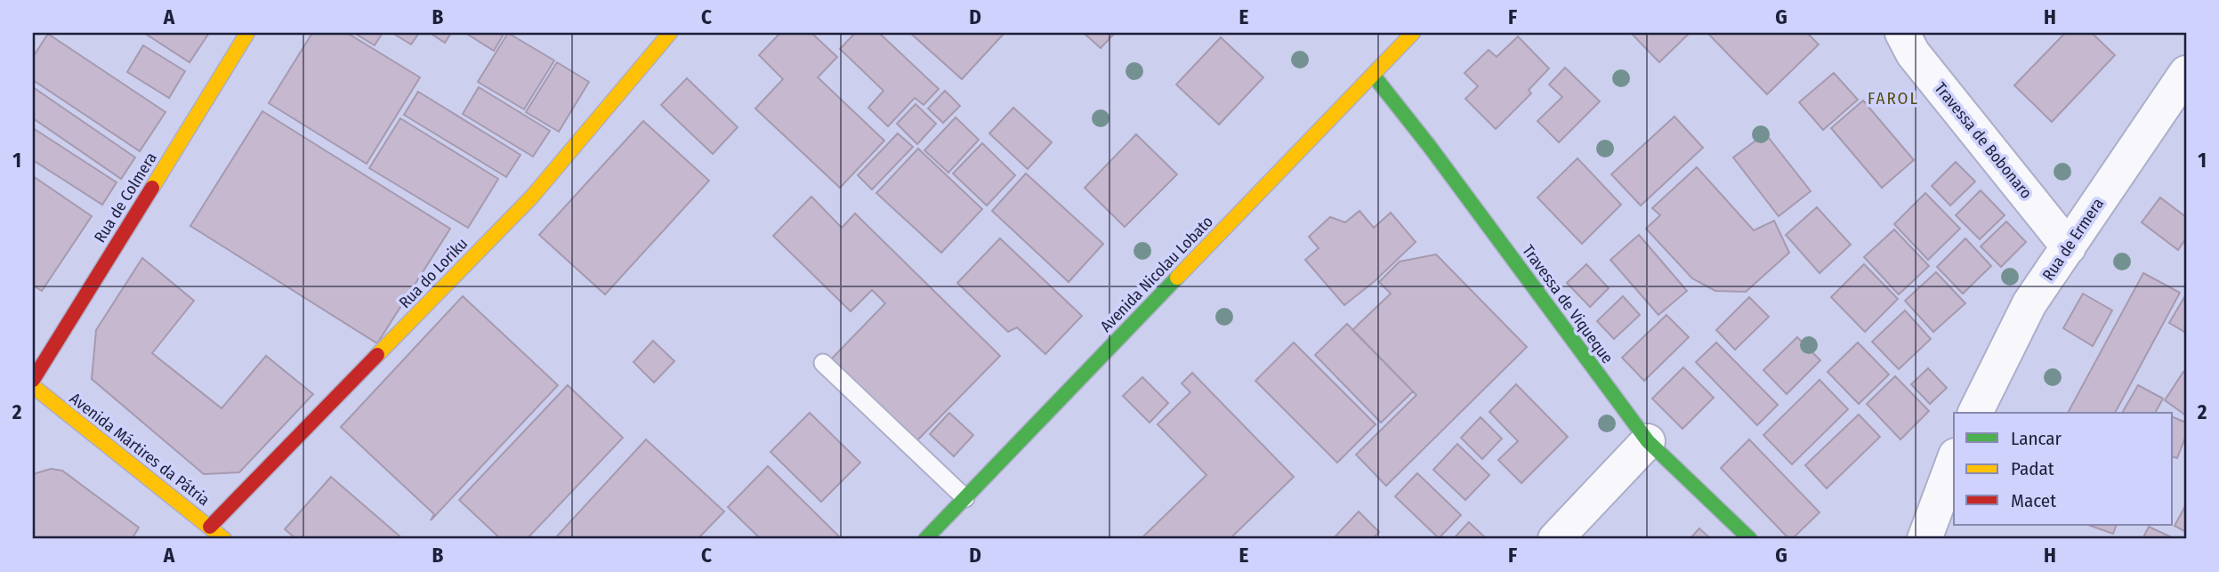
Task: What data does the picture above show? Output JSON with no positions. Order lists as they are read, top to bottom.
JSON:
{
  "streets": {
    "street": [
      "Travessa de Bobonaro",
      "Rua de Colmera",
      "Rua de Ermera",
      "Rua do Loriku",
      "Avenida Nicolau Lobato",
      "Travessa de Viqueque",
      "Avenida Mártires da Pátria"
    ]
  },
  "crossings": [
    ["Travessa de Bobonaro", "Rua de Ermera"],
    ["Rua do Loriku", "Avenida Mártires da Pátria"],
    ["Avenida Nicolau Lobato", "Travessa de Viqueque"]
  ],
  "districts": ["FAROL"],
  "legend": ["Lancar", "Padat", "Macet"],
  "grid": {
    "columns": [
      "A",
      "B",
      "C",
      "D",
      "E",
      "F",
      "G",
      "H"
    ],
    "rows": ["1", "2"]
  }
}
